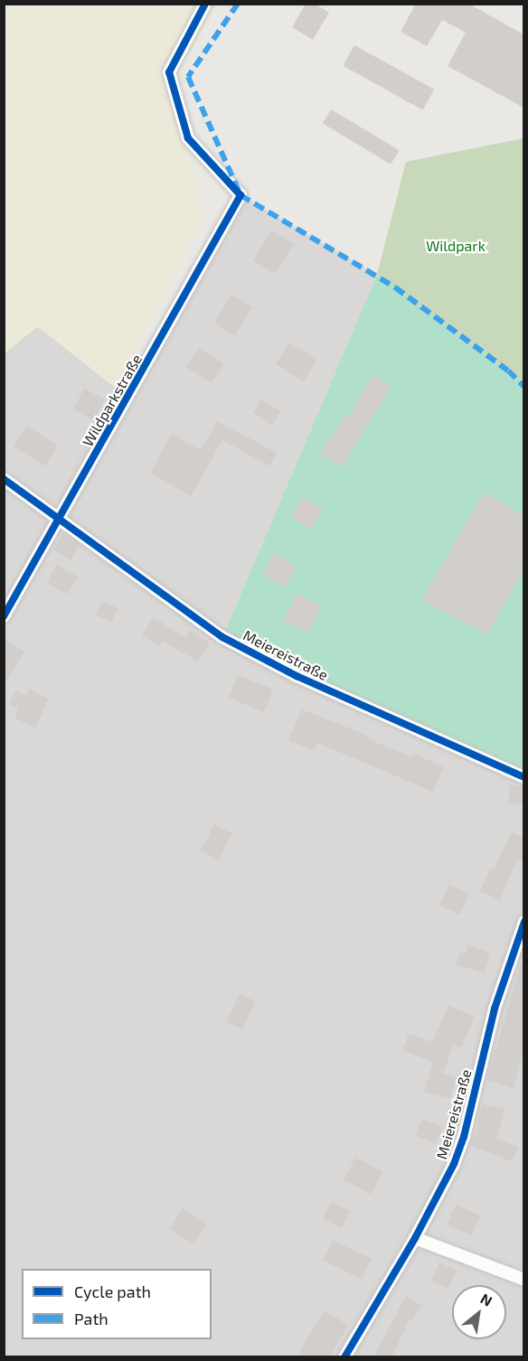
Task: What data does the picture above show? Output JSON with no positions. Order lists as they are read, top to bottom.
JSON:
{
  "streets": {
    "street": ["Wildparkstraße", "Meiereistraße"]
  },
  "crossings": [
    ["Wildparkstraße", "Meiereistraße"]
  ],
  "parks": ["Wildpark"],
  "legend": ["Cycle path", "Path"],
  "north": "top right"
}
